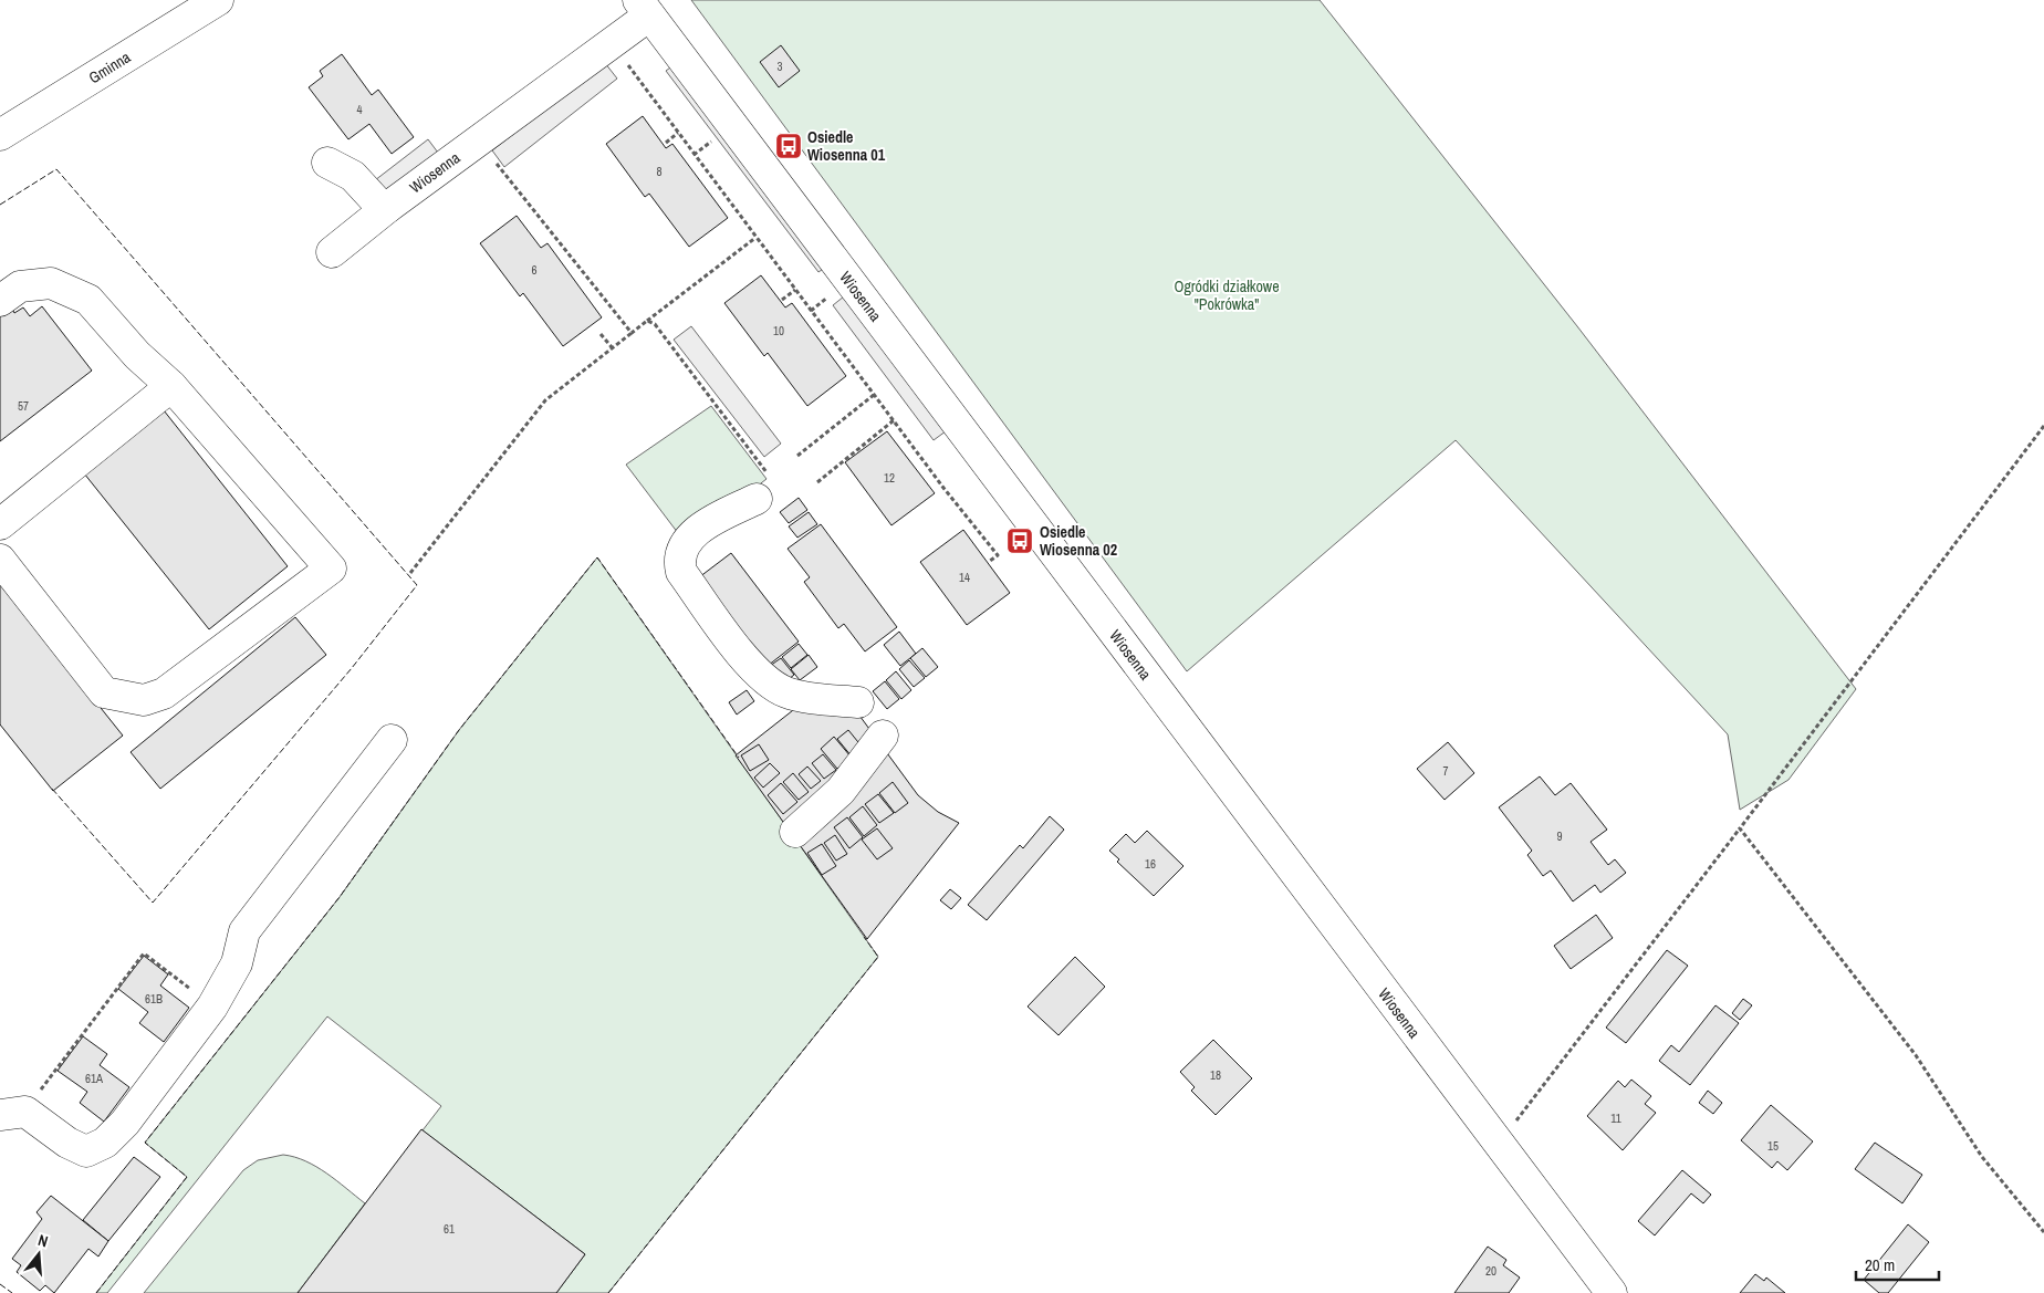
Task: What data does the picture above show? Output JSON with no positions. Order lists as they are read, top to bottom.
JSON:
{
  "streets": {
    "street": ["Gminna", "Wiosenna"]
  },
  "parks": ["Ogródki działkowe \"Pokrówka\""],
  "places": {
    "bus stop": ["Osiedle Wiosenna 01", "Osiedle Wiosenna 02"]
  },
  "house_numbers": [
    "3",
    "4",
    "8",
    "6",
    "10",
    "57",
    "12",
    "14",
    "7",
    "9",
    "16",
    "61B",
    "18",
    "61A",
    "11",
    "15",
    "61",
    "20"
  ],
  "scale_bar": "20 m",
  "north": "top"
}
